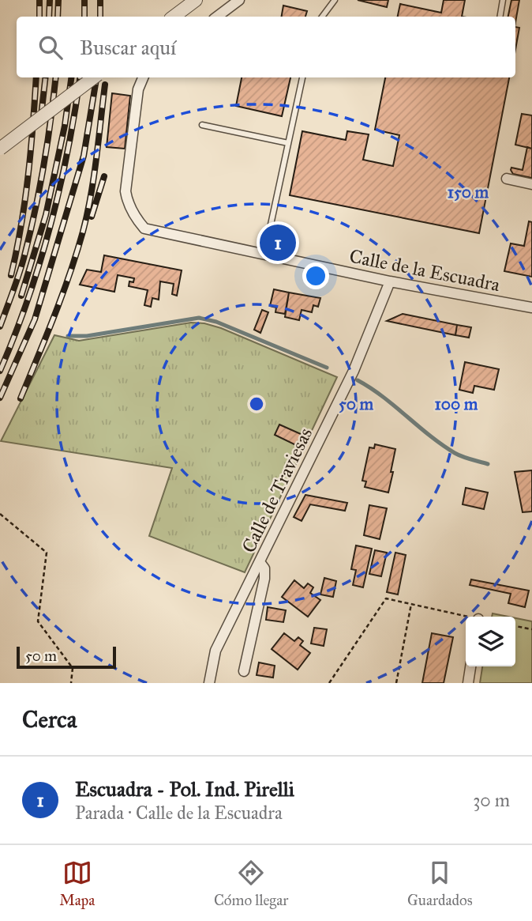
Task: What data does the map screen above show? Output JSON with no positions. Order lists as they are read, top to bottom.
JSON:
{
  "streets": {
    "street": ["Calle de la Escuadra", "Calle de Traviesas"]
  },
  "crossings": [
    ["Calle de la Escuadra", "Calle de Traviesas"]
  ],
  "scale_bar": "50 m",
  "page": {
    "search": "Buscar aquí",
    "pins": "1",
    "scale": "50 m",
    "heading": "Cerca",
    "list": [
      {
        "mark": "1",
        "name": "Escuadra - Pol. Ind. Pirelli",
        "note": "Parada · Calle de la Escuadra",
        "value": "30 m"
      }
    ],
    "nav": ["Mapa", "Cómo llegar", "Guardados"]
  },
  "rings": ["150 m", "50 m", "100 m"]
}
